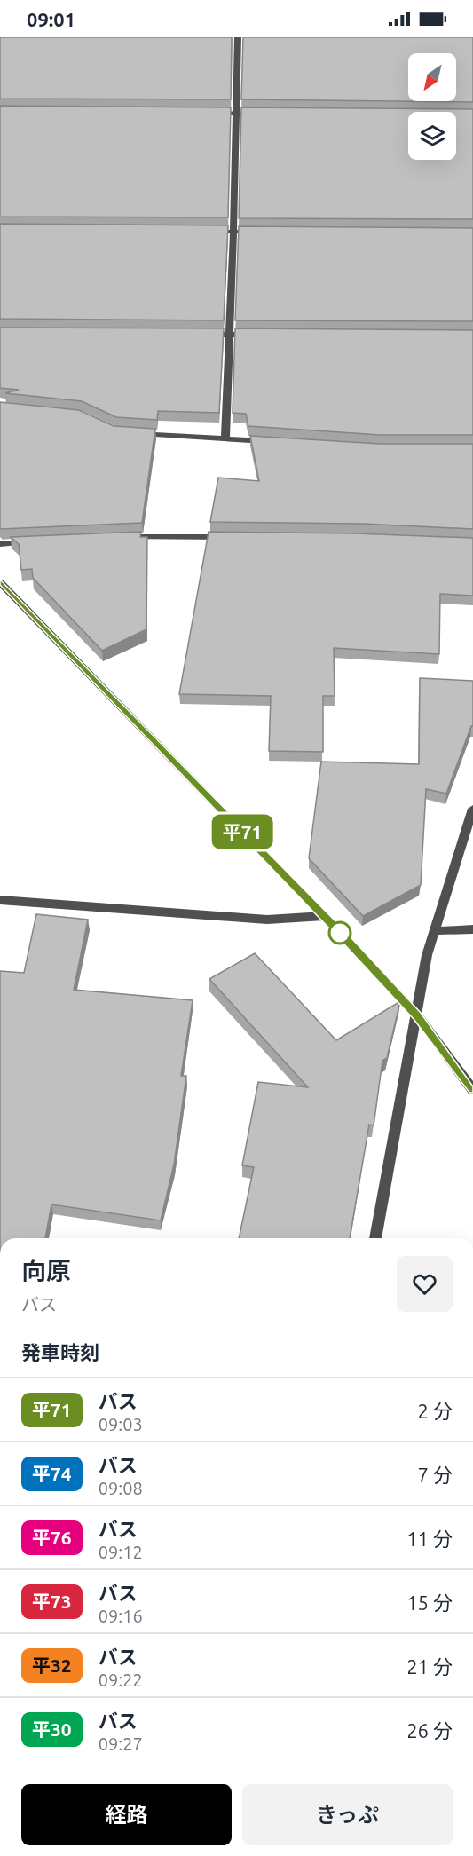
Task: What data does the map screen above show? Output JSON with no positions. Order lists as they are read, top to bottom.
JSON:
{
  "lines": ["bus line 平71"],
  "north": "bottom left",
  "page": {
    "status": "09:01",
    "on_map": "平71",
    "heading": [
      ["向原", "バス"],
      "発車時刻"
    ],
    "list": [
      {
        "mark": "平71",
        "name": "バス",
        "note": "09:03",
        "value": "2 分"
      },
      {
        "mark": "平74",
        "name": "バス",
        "note": "09:08",
        "value": "7 分"
      },
      {
        "mark": "平76",
        "name": "バス",
        "note": "09:12",
        "value": "11 分"
      },
      {
        "mark": "平73",
        "name": "バス",
        "note": "09:16",
        "value": "15 分"
      },
      {
        "mark": "平32",
        "name": "バス",
        "note": "09:22",
        "value": "21 分"
      },
      {
        "mark": "平30",
        "name": "バス",
        "note": "09:27",
        "value": "26 分"
      }
    ],
    "buttons": ["経路", "きっぷ"]
  }
}
